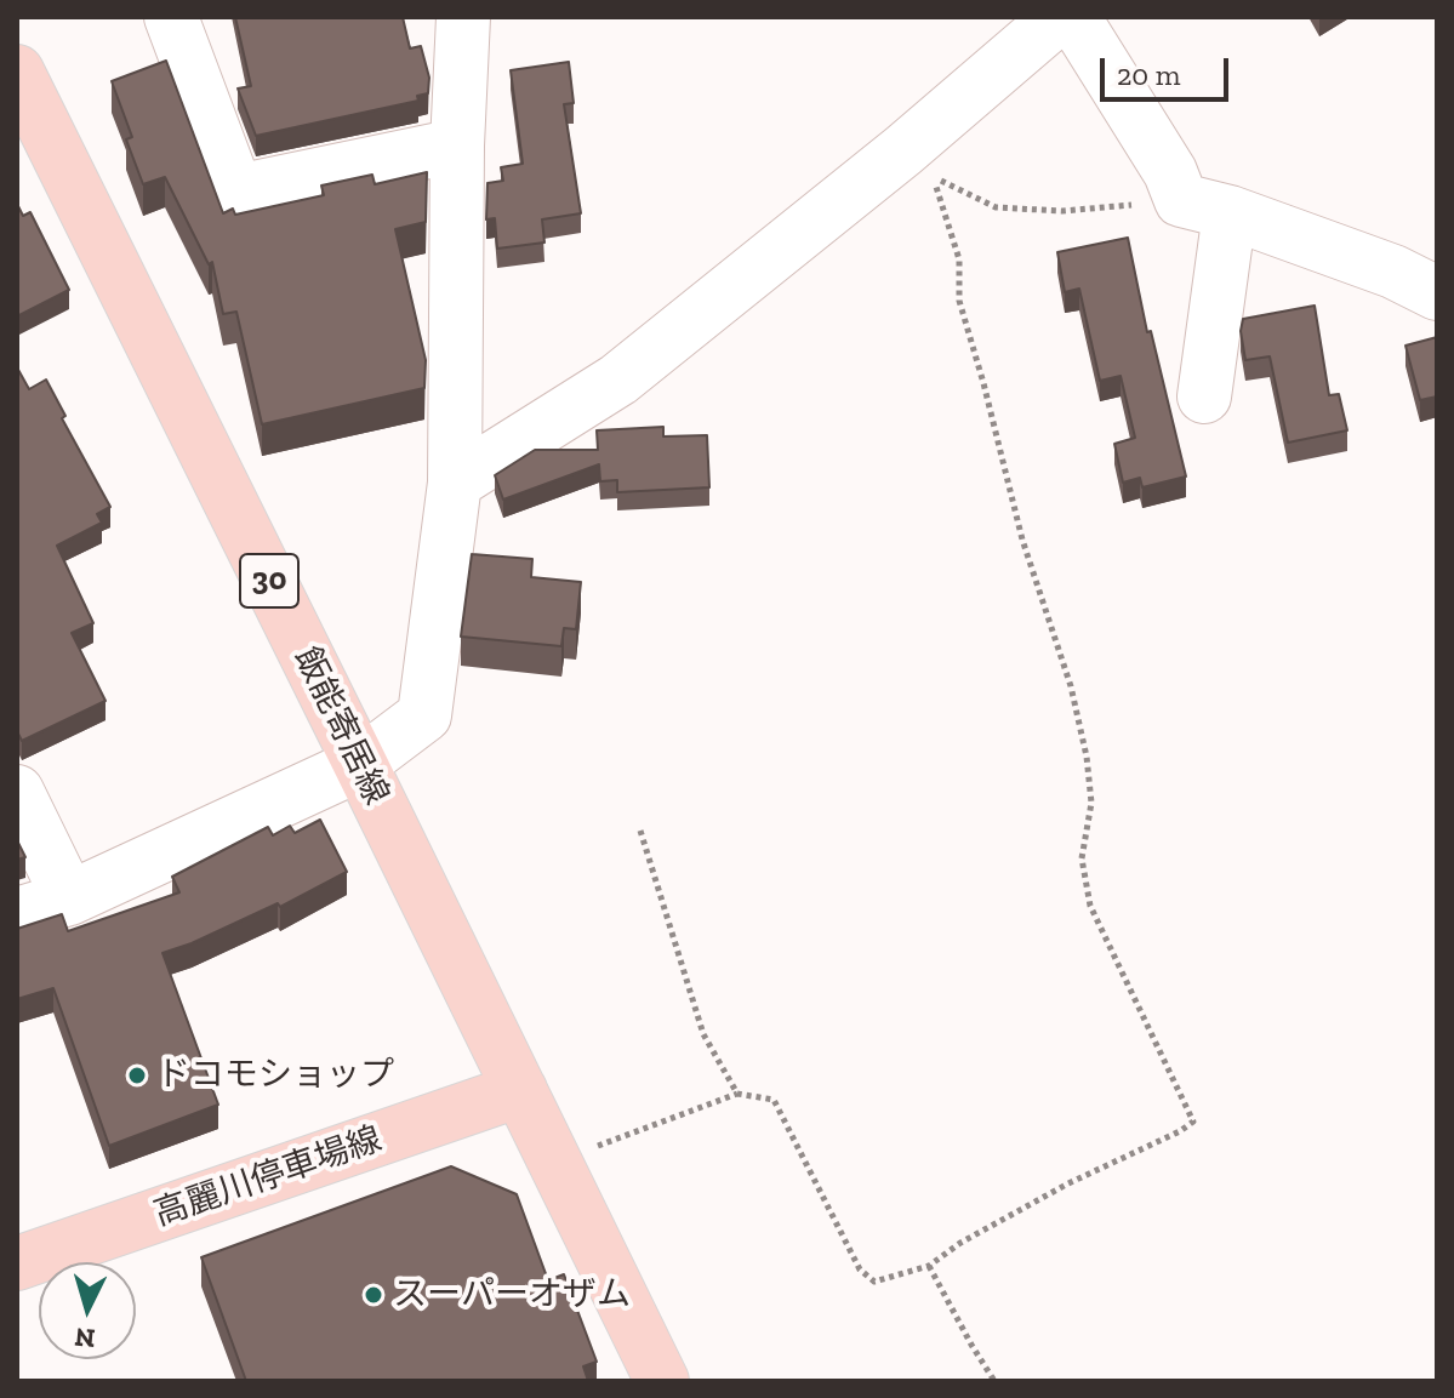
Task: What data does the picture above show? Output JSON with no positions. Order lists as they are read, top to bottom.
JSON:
{
  "streets": {
    "main road": ["30", "飯能寄居線", "高麗川停車場線"]
  },
  "crossings": [
    ["飯能寄居線", "高麗川停車場線"]
  ],
  "places": ["ドコモショップ", "スーパーオザム"],
  "scale_bar": "20 m",
  "north": "bottom"
}
